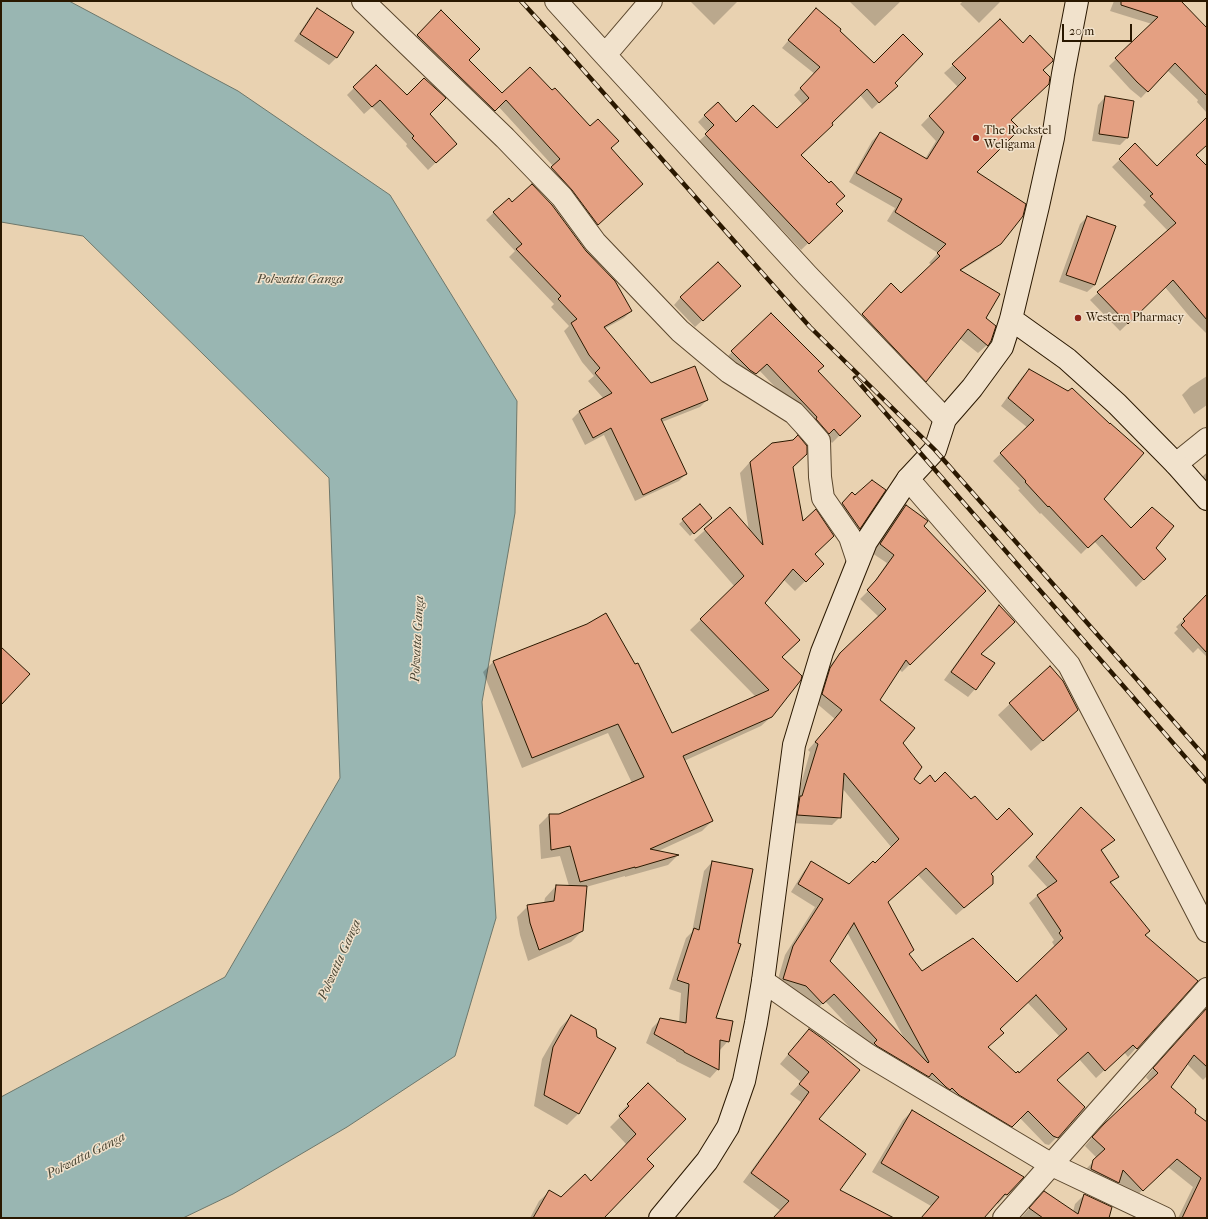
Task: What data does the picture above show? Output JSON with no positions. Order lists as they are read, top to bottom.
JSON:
{
  "water": ["Polwatta Ganga"],
  "places": ["The Rockstel Weligama", "Western Pharmacy"],
  "scale_bar": "20 m"
}
